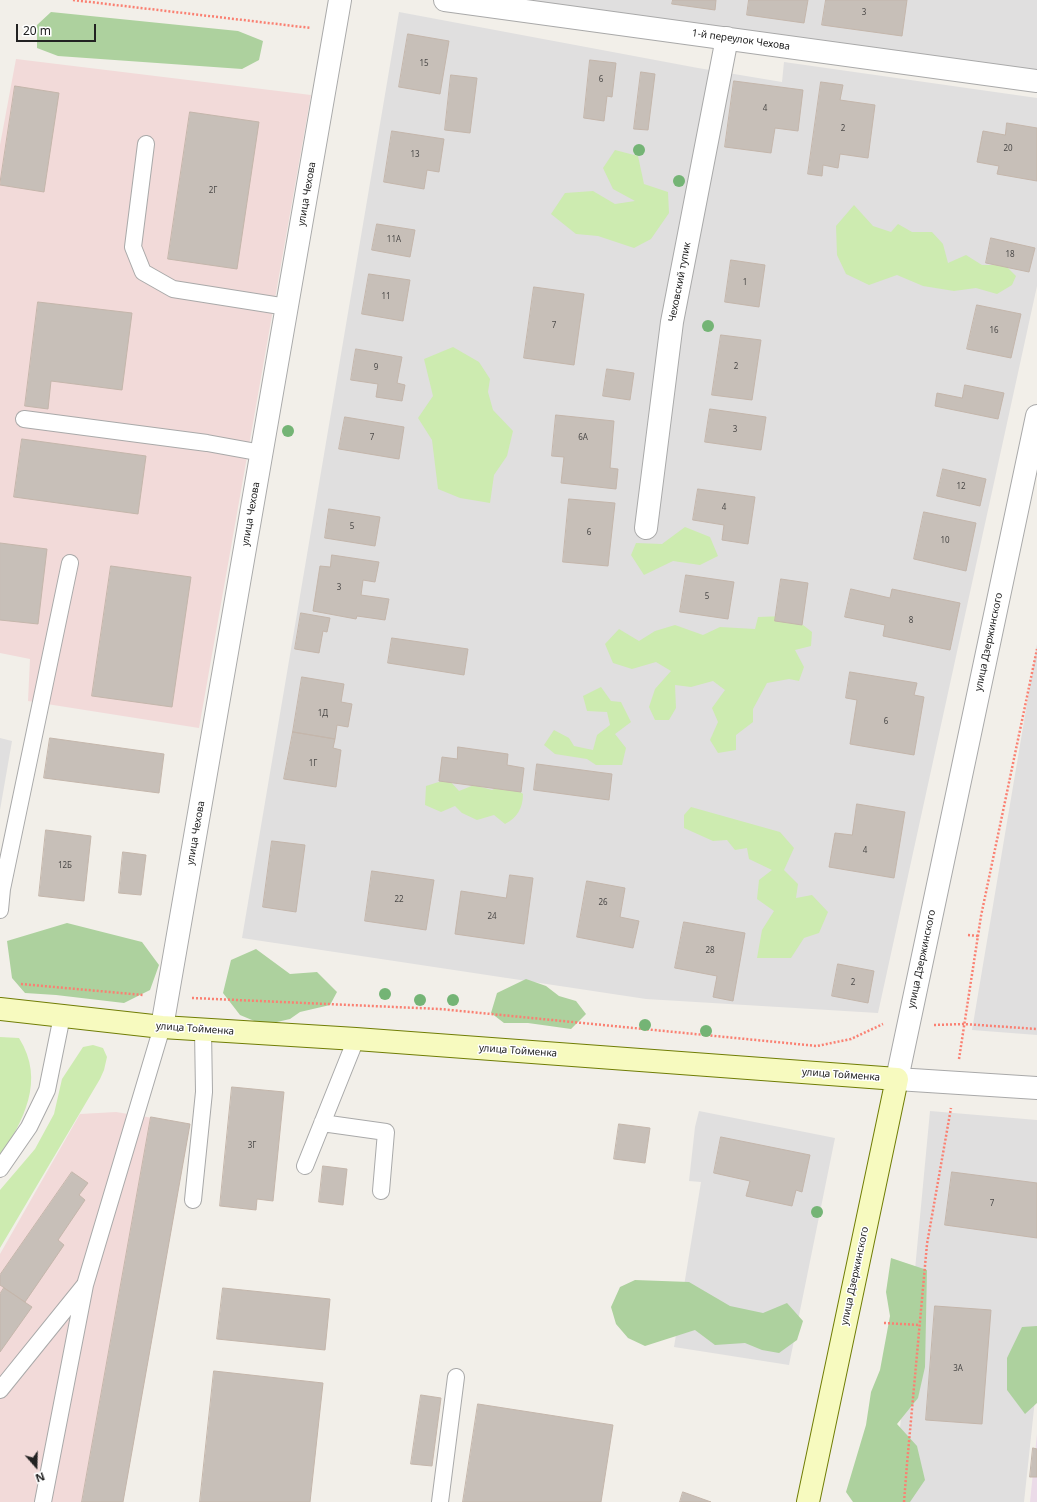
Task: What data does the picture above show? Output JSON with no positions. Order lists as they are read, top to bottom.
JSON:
{
  "streets": {
    "street": [
      "1-й переулок Чехова",
      "улица Чехова",
      "Чеховский тупик",
      "улица Дзержинского",
      "улица Тойменка"
    ]
  },
  "crossings": [
    ["1-й переулок Чехова", "Чеховский тупик"],
    ["улица Чехова", "улица Тойменка"],
    ["улица Дзержинского", "улица Тойменка"]
  ],
  "house_numbers": [
    "3",
    "15",
    "6",
    "4",
    "2",
    "20",
    "13",
    "2Г",
    "11А",
    "18",
    "1",
    "11",
    "7",
    "16",
    "2",
    "9",
    "3",
    "7",
    "6А",
    "12",
    "4",
    "5",
    "6",
    "10",
    "3",
    "5",
    "8",
    "1Д",
    "6",
    "1Г",
    "4",
    "12Б",
    "22",
    "26",
    "24",
    "28",
    "2",
    "3Г",
    "7",
    "3А"
  ],
  "scale_bar": "20 m",
  "north": "bottom"
}
